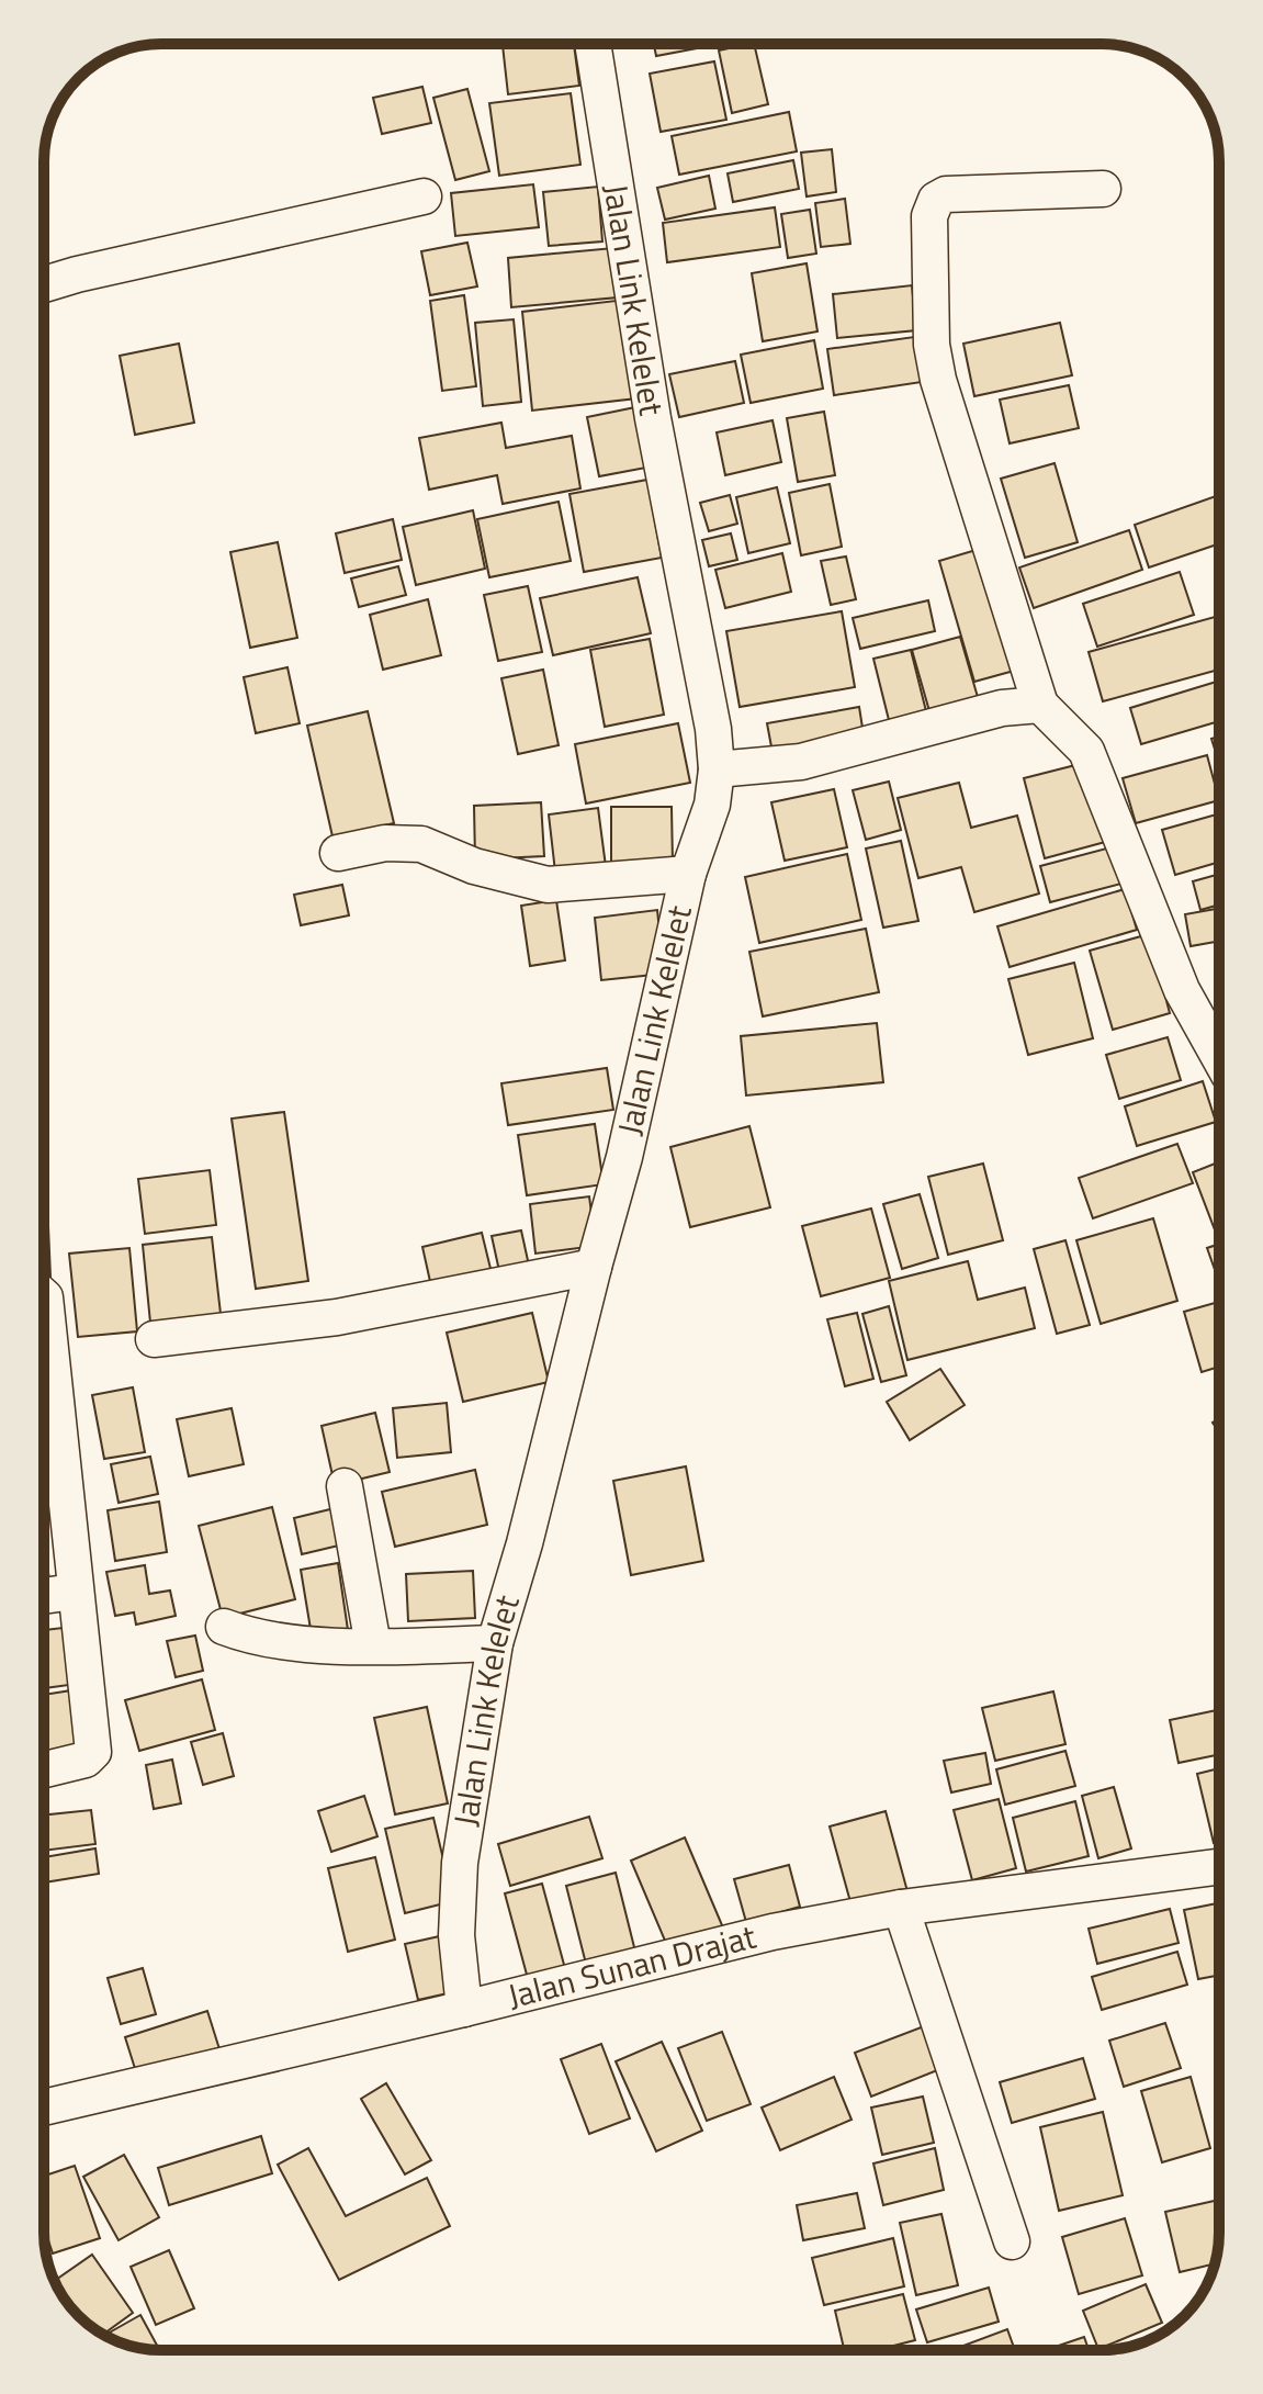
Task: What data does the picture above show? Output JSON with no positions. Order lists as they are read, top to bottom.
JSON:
{
  "streets": {
    "street": ["Jalan Link Kelelet", "Jalan Sunan Drajat"]
  },
  "crossings": [
    ["Jalan Link Kelelet", "Jalan Sunan Drajat"]
  ]
}
